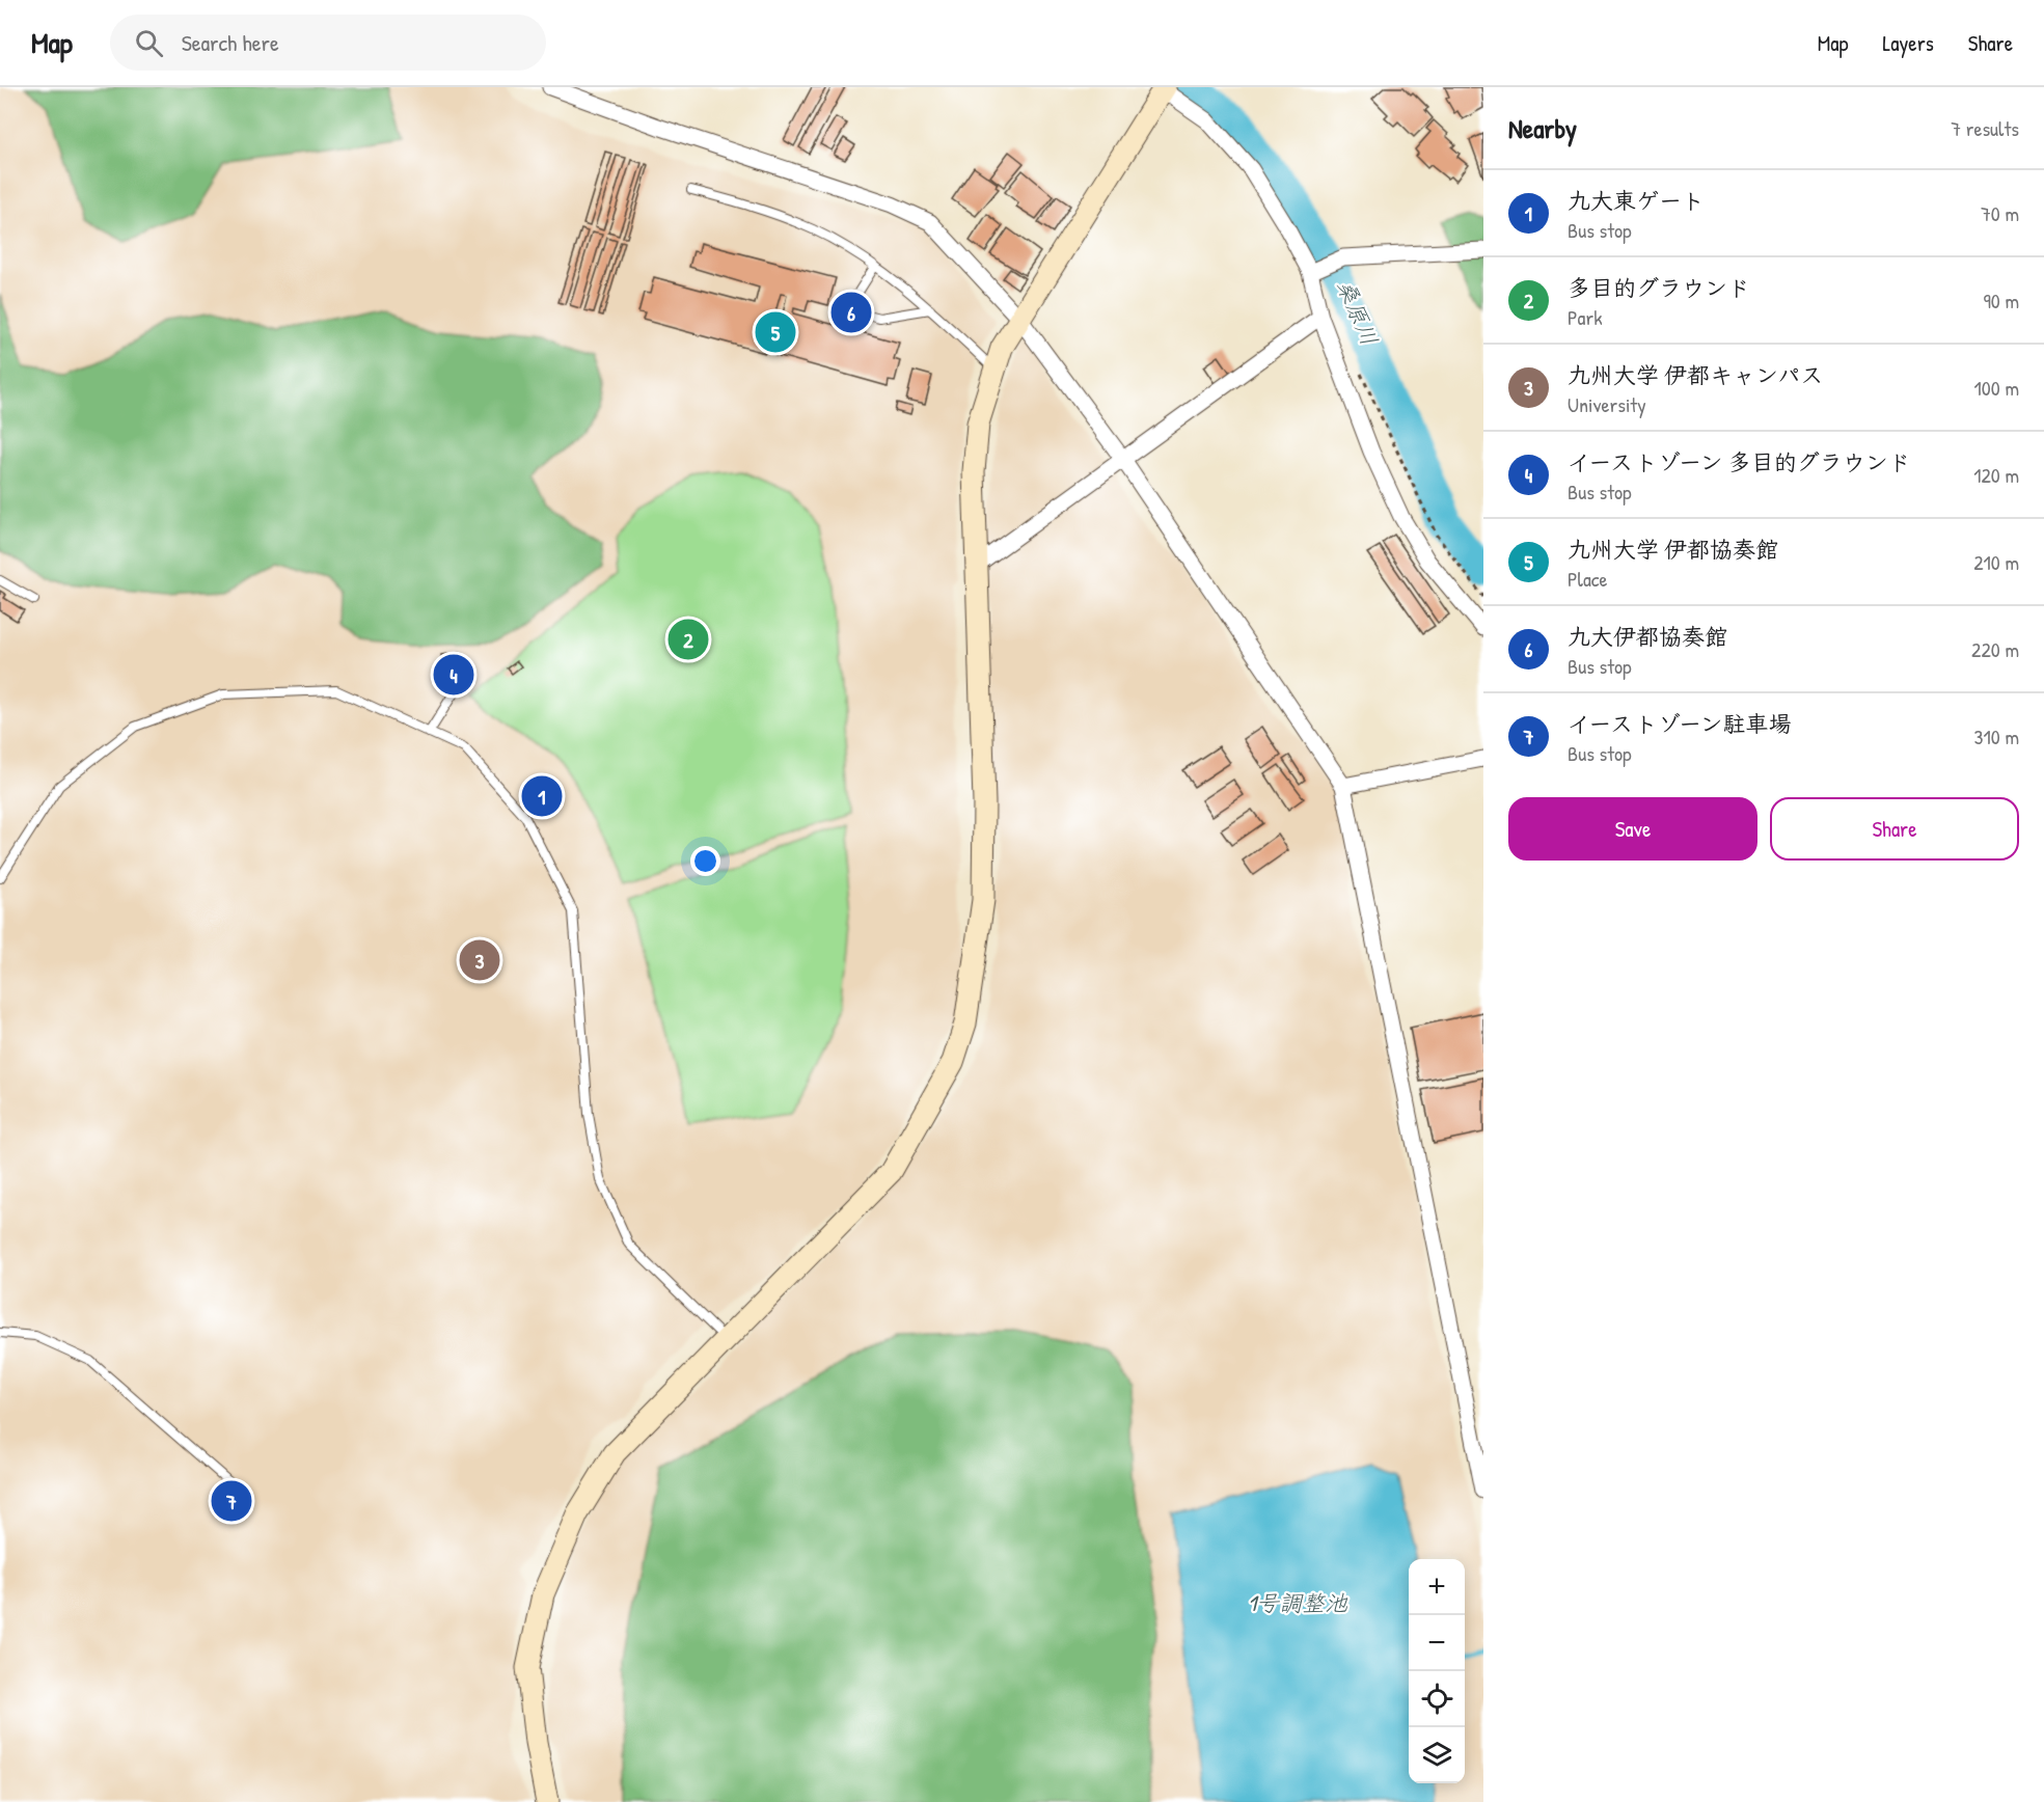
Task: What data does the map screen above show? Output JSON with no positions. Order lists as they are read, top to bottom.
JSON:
{
  "water": ["桑原川", "1号調整池"],
  "page": {
    "header": "Map",
    "search": "Search here",
    "nav": ["Map", "Layers", "Share"],
    "heading": ["Nearby", "7 results"],
    "list": [
      {
        "mark": "1",
        "name": "九大東ゲート",
        "note": "Bus stop",
        "value": "70 m"
      },
      {
        "mark": "2",
        "name": "多目的グラウンド",
        "note": "Park",
        "value": "90 m"
      },
      {
        "mark": "3",
        "name": "九州大学 伊都キャンパス",
        "note": "University",
        "value": "100 m"
      },
      {
        "mark": "4",
        "name": "イーストゾーン 多目的グラウンド",
        "note": "Bus stop",
        "value": "120 m"
      },
      {
        "mark": "5",
        "name": "九州大学 伊都協奏館",
        "note": "Place",
        "value": "210 m"
      },
      {
        "mark": "6",
        "name": "九大伊都協奏館",
        "note": "Bus stop",
        "value": "220 m"
      },
      {
        "mark": "7",
        "name": "イーストゾーン駐車場",
        "note": "Bus stop",
        "value": "310 m"
      }
    ],
    "pins": [
      "6",
      "5",
      "2",
      "4",
      "1",
      "3",
      "7"
    ],
    "buttons": ["Save", "Share"],
    "map_buttons": ["+", "−"]
  }
}
